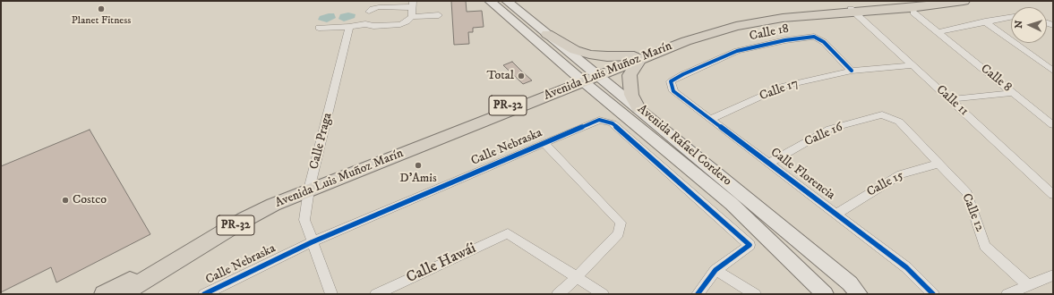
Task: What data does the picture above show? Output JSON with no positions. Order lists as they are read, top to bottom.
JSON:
{
  "streets": {
    "main road": ["Avenida Luis Muñoz Marín", "PR-32", "Avenida Rafael Cordero"],
    "street": [
      "Calle 18",
      "Calle 8",
      "Calle 17",
      "Calle 11",
      "Calle 16",
      "Calle Praga",
      "Calle Nebraska",
      "Calle Florencia",
      "Calle 15",
      "Calle 12",
      "Calle Hawái"
    ]
  },
  "crossings": [
    ["Calle 18", "Calle 17"],
    ["Calle 18", "Calle Florencia"],
    ["Avenida Luis Muñoz Marín", "Calle 11"],
    ["Avenida Luis Muñoz Marín", "Calle Praga"],
    ["Avenida Luis Muñoz Marín", "Avenida Rafael Cordero"],
    ["Calle 17", "Calle 11"],
    ["Calle 17", "Calle Florencia"],
    ["Calle 16", "Calle Florencia"],
    ["Calle 16", "Calle 12"],
    ["Calle Praga", "Calle Nebraska"],
    ["Calle Florencia", "Calle 15"],
    ["Calle 15", "Calle 12"]
  ],
  "places": [
    "Planet Fitness",
    "Total",
    "D'Amis",
    "Costco"
  ],
  "north": "left"
}
